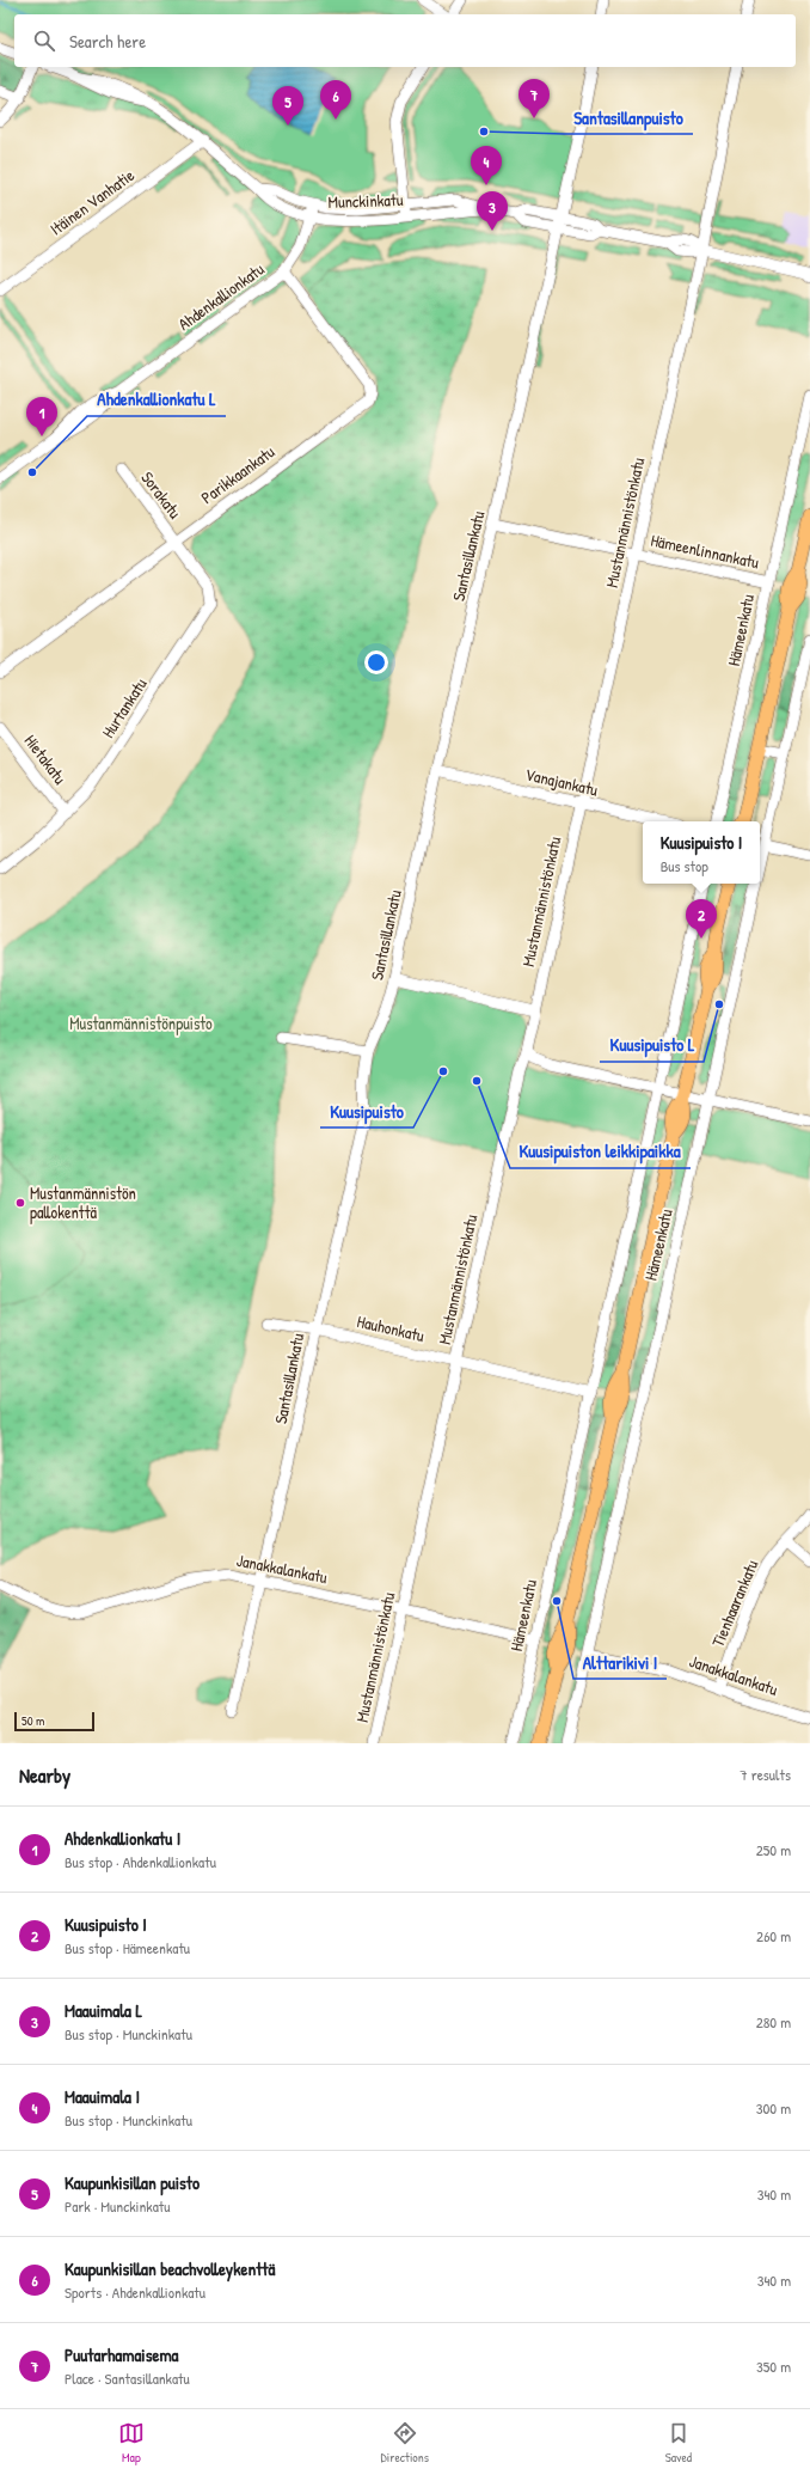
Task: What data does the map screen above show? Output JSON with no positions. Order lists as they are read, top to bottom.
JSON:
{
  "streets": {
    "main road": ["Hämeenkatu"],
    "street": [
      "Munckinkatu",
      "Itäinen Vanhatie",
      "Ahdenkallionkatu",
      "Parikkaankatu",
      "Sorakatu",
      "Mustanmännistönkatu",
      "Hämeenlinnankatu",
      "Santasillankatu",
      "Hurtankatu",
      "Hietakatu",
      "Vanajankatu",
      "Hauhonkatu",
      "Janakkalankatu",
      "Tienhaarankatu"
    ]
  },
  "crossings": [
    ["Munckinkatu", "Itäinen Vanhatie"],
    ["Munckinkatu", "Ahdenkallionkatu"],
    ["Munckinkatu", "Mustanmännistönkatu"],
    ["Munckinkatu", "Santasillankatu"],
    ["Ahdenkallionkatu", "Parikkaankatu"],
    ["Parikkaankatu", "Sorakatu"],
    ["Parikkaankatu", "Hurtankatu"],
    ["Sorakatu", "Hurtankatu"],
    ["Mustanmännistönkatu", "Hämeenlinnankatu"],
    ["Mustanmännistönkatu", "Vanajankatu"],
    ["Mustanmännistönkatu", "Hauhonkatu"],
    ["Mustanmännistönkatu", "Janakkalankatu"],
    ["Hämeenlinnankatu", "Santasillankatu"],
    ["Hämeenlinnankatu", "Hämeenkatu"],
    ["Santasillankatu", "Vanajankatu"],
    ["Santasillankatu", "Hauhonkatu"],
    ["Santasillankatu", "Janakkalankatu"],
    ["Hämeenkatu", "Hauhonkatu"],
    ["Hämeenkatu", "Janakkalankatu"],
    ["Hurtankatu", "Hietakatu"],
    ["Janakkalankatu", "Tienhaarankatu"]
  ],
  "parks": ["Mustanmännistönpuisto"],
  "places": [
    "Santasillanpuisto",
    "Ahdenkallionkatu L",
    "Kuusipuisto L",
    "Kuusipuisto",
    "Kuusipuiston leikkipaikka",
    "Mustanmännistön pallokenttä",
    "Alttarikivi I"
  ],
  "scale_bar": "50 m",
  "page": {
    "search": "Search here",
    "pins": [
      "7",
      "6",
      "5",
      "4",
      "3",
      "1",
      "2"
    ],
    "popup": ["Kuusipuisto I", "Bus stop"],
    "scale": "50 m",
    "heading": ["Nearby", "7 results"],
    "list": [
      {
        "mark": "1",
        "name": "Ahdenkallionkatu I",
        "note": "Bus stop · Ahdenkallionkatu",
        "value": "250 m"
      },
      {
        "mark": "2",
        "name": "Kuusipuisto I",
        "note": "Bus stop · Hämeenkatu",
        "value": "260 m"
      },
      {
        "mark": "3",
        "name": "Maauimala L",
        "note": "Bus stop · Munckinkatu",
        "value": "280 m"
      },
      {
        "mark": "4",
        "name": "Maauimala I",
        "note": "Bus stop · Munckinkatu",
        "value": "300 m"
      },
      {
        "mark": "5",
        "name": "Kaupunkisillan puisto",
        "note": "Park · Munckinkatu",
        "value": "340 m"
      },
      {
        "mark": "6",
        "name": "Kaupunkisillan beachvolleykenttä",
        "note": "Sports · Ahdenkallionkatu",
        "value": "340 m"
      },
      {
        "mark": "7",
        "name": "Puutarhamaisema",
        "note": "Place · Santasillankatu",
        "value": "350 m"
      }
    ],
    "nav": ["Map", "Directions", "Saved"]
  }
}
